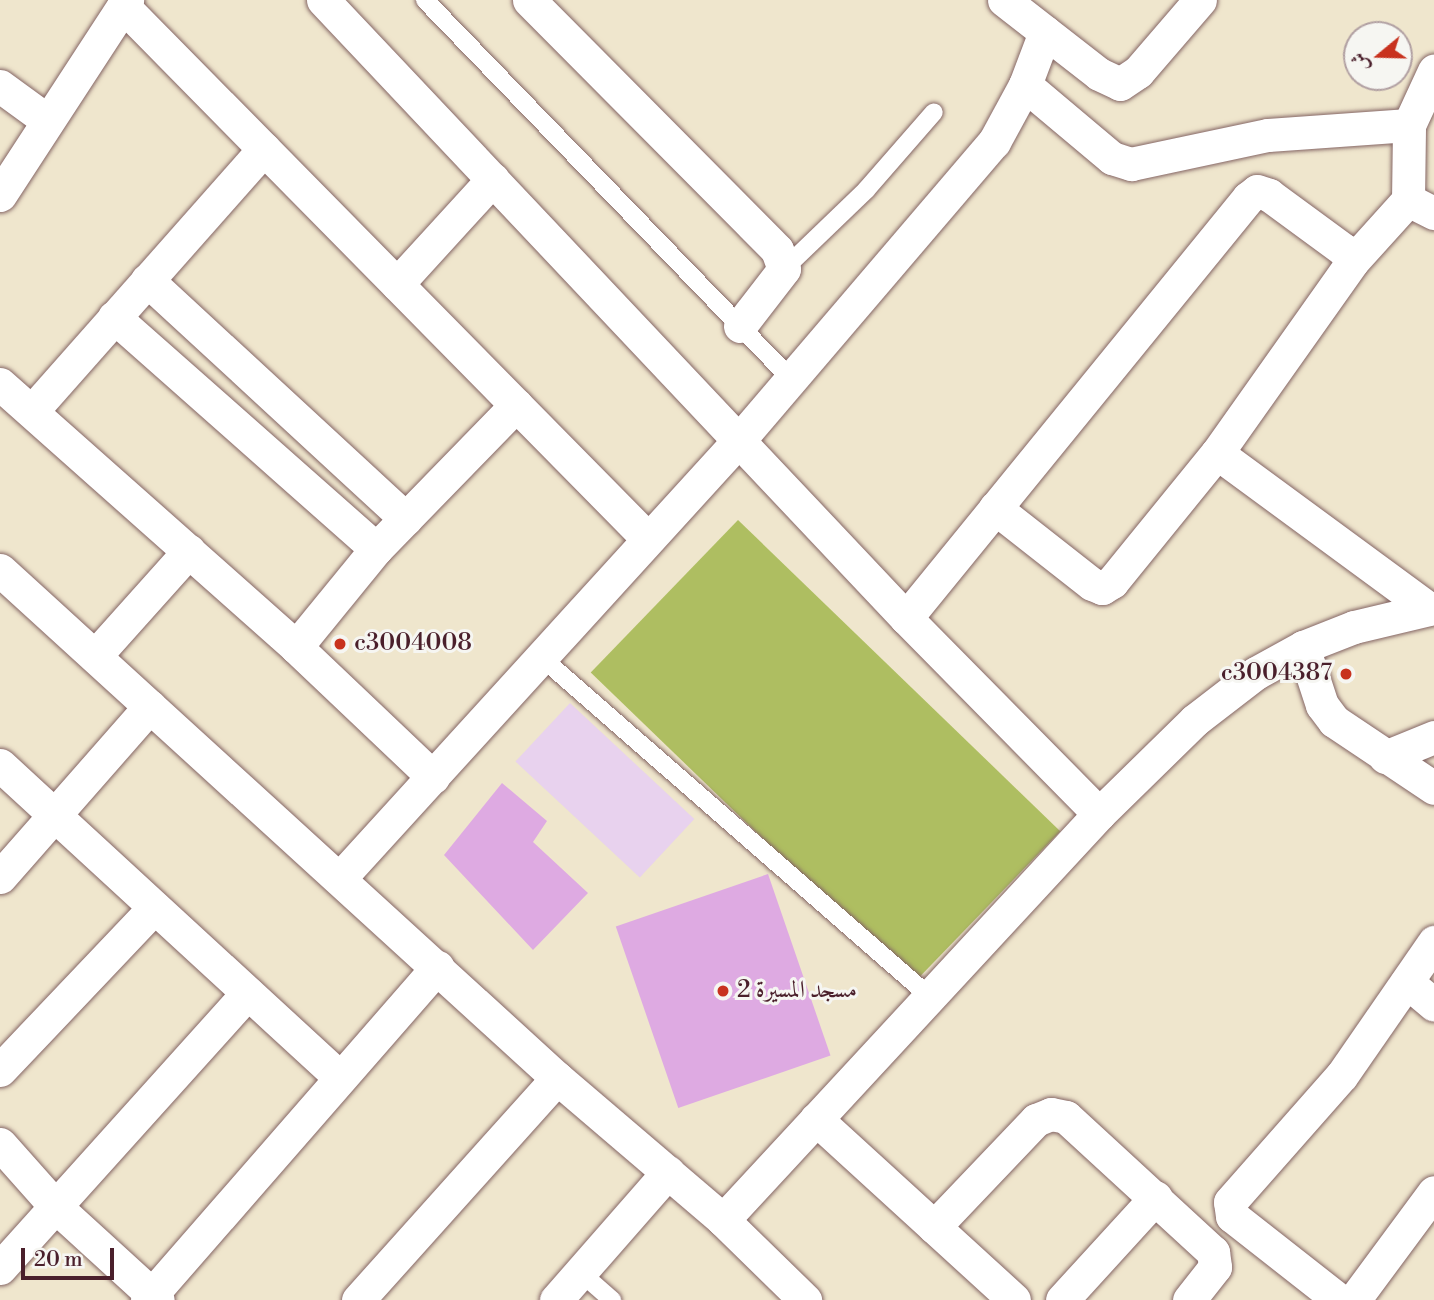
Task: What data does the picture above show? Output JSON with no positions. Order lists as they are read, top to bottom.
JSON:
{
  "places": ["c3004008", "c3004387", "مسجد المسيرة 2"],
  "scale_bar": "20 m",
  "north": "left"
}
